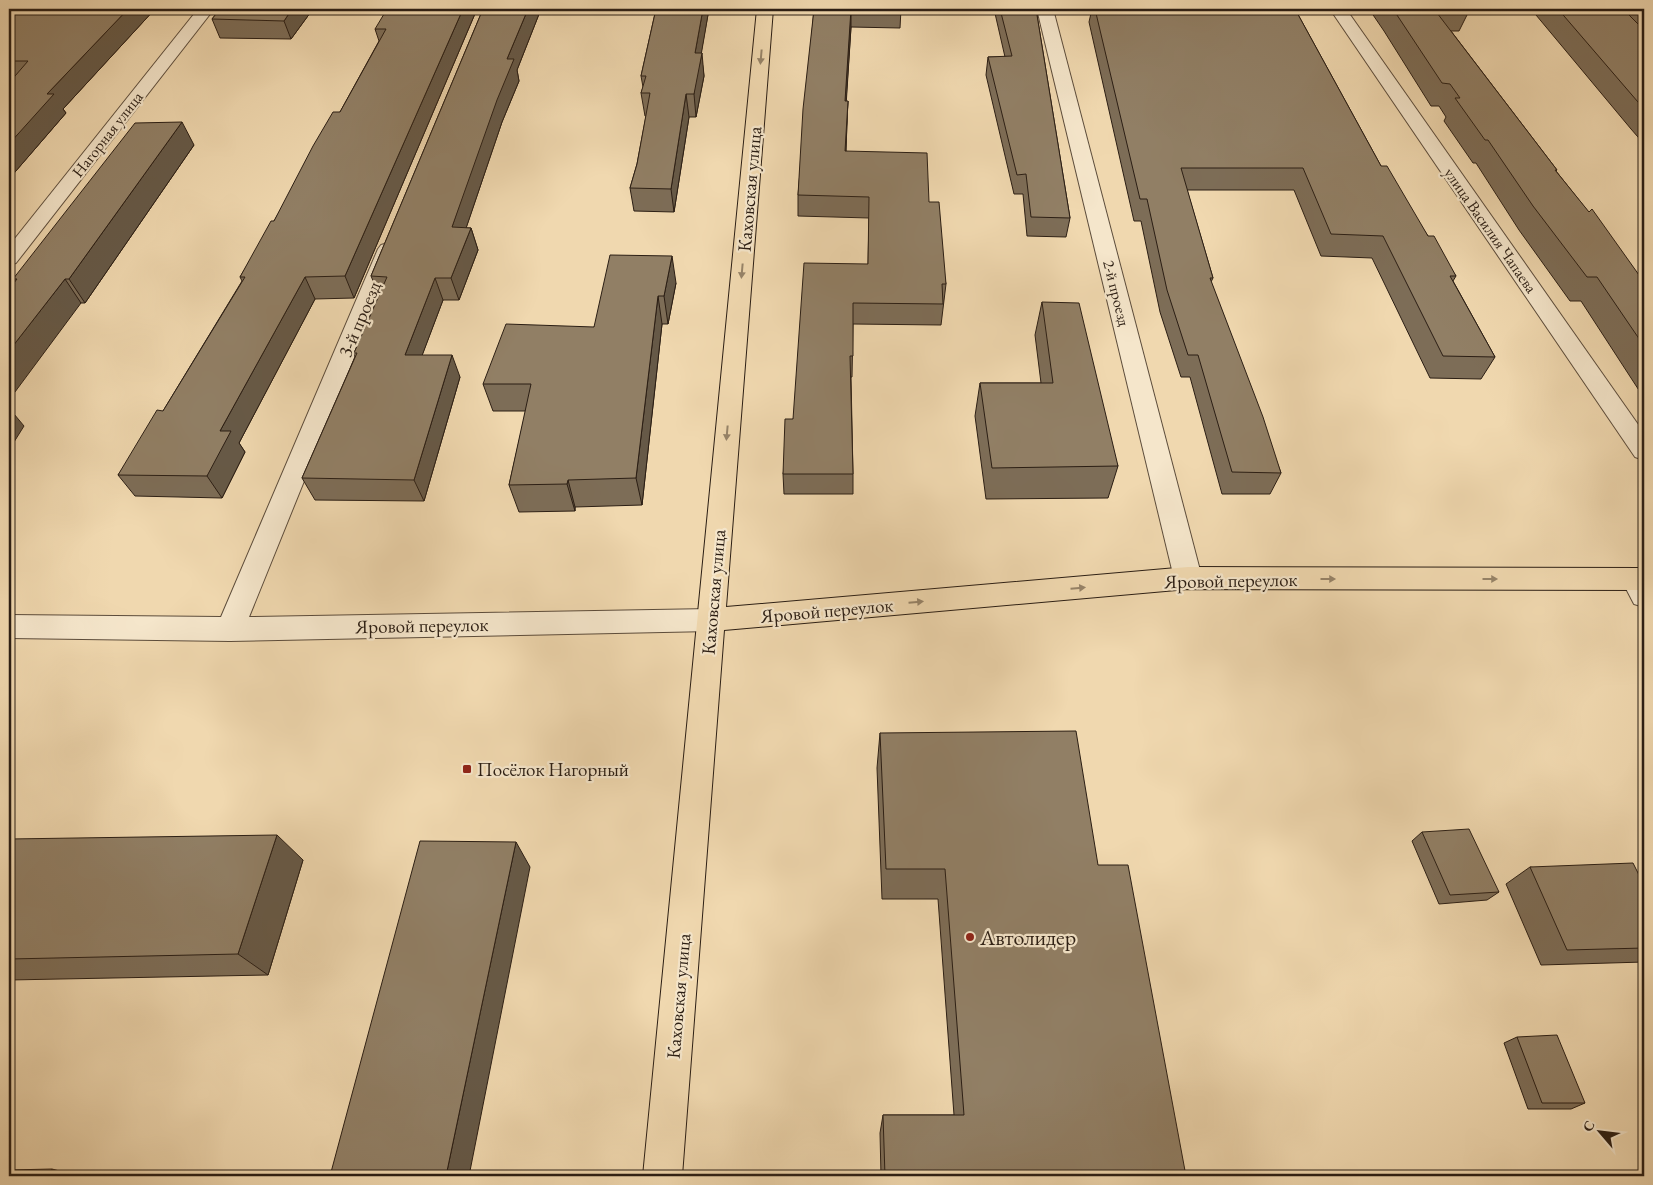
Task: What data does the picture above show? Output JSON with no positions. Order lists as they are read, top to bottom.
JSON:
{
  "streets": {
    "main road": ["Каховская улица", "Яровой переулок"],
    "street": [
      "Нагорная улица",
      "улица Василия Чапаева",
      "2-й проезд",
      "3-й проезд"
    ]
  },
  "crossings": [
    ["Каховская улица", "Яровой переулок"],
    ["2-й проезд", "Яровой переулок"],
    ["3-й проезд", "Яровой переулок"]
  ],
  "one_way": ["Каховская улица", "Яровой переулок"],
  "places": {
    "transit": ["Посёлок Нагорный"],
    "other": ["Автолидер"]
  },
  "north": "top left"
}
